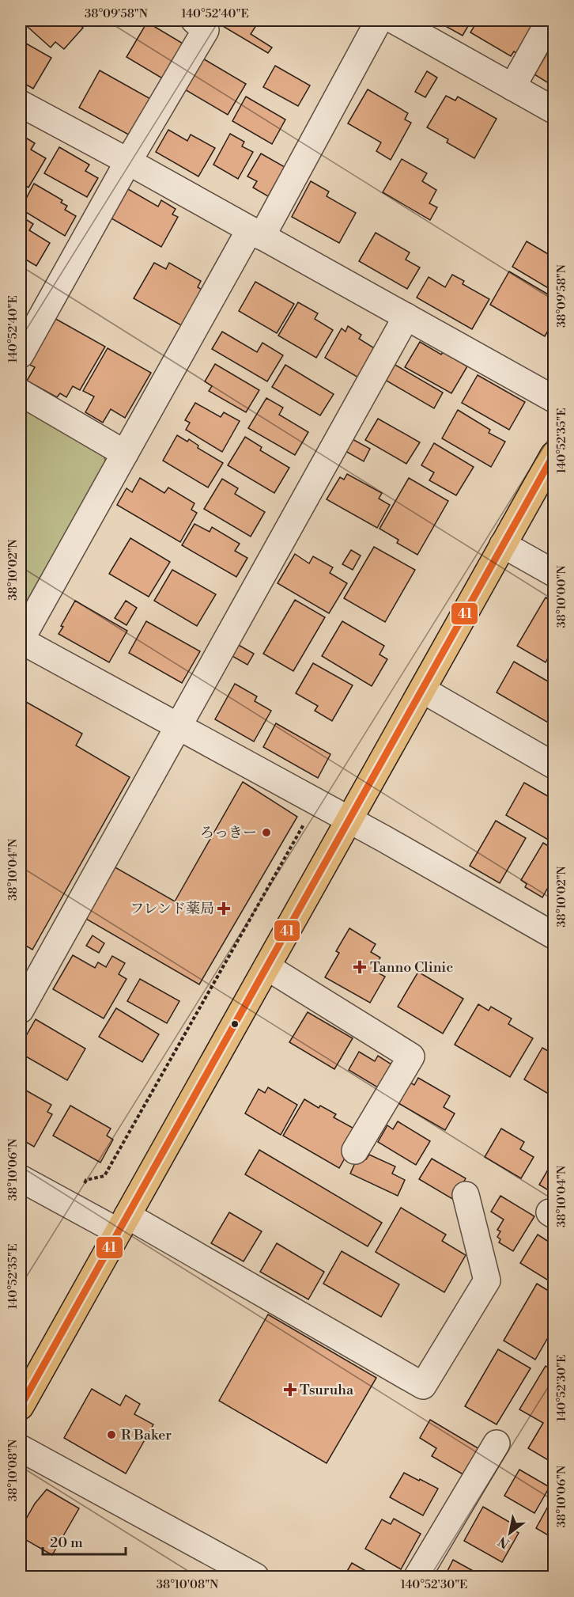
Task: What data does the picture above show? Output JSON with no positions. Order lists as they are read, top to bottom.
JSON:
{
  "places": {
    "other": ["ろっきー", "R Baker"],
    "health": ["フレンド薬局", "Tanno Clinic", "Tsuruha"]
  },
  "lines": ["transit line 41"],
  "scale_bar": "20 m",
  "north": "bottom left",
  "coordinates": [
    "38°09'58\"N",
    "140°52'40\"E",
    "140°52'35\"E",
    "38°10'02\"N",
    "38°10'00\"N",
    "38°10'04\"N",
    "38°10'06\"N",
    "140°52'30\"E",
    "38°10'08\"N"
  ]
}
